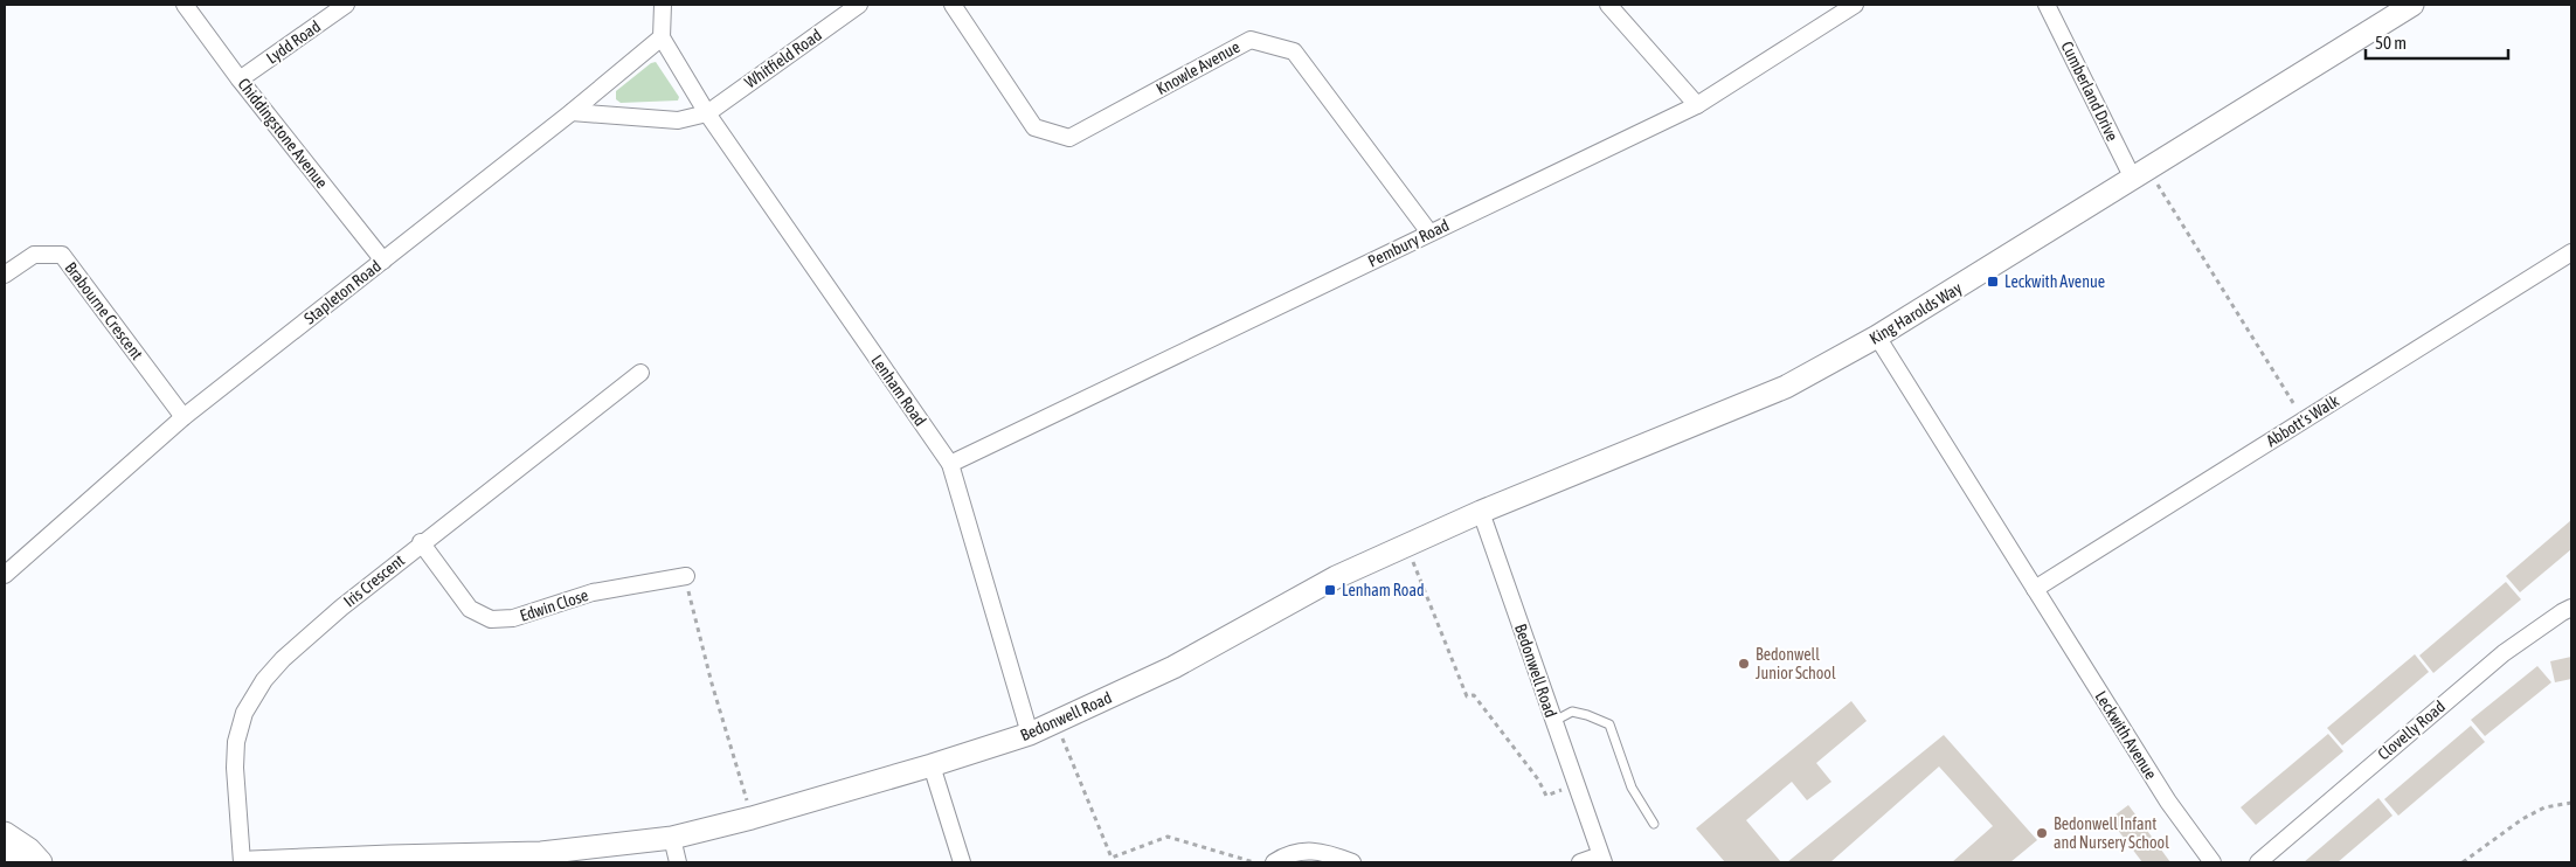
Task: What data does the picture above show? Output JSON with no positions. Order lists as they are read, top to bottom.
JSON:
{
  "streets": {
    "street": [
      "Lydd Road",
      "Whitfield Road",
      "Knowle Avenue",
      "Cumberland Drive",
      "Chiddingstone Avenue",
      "Pembury Road",
      "Stapleton Road",
      "Brabourne Crescent",
      "King Harolds Way",
      "Lenham Road",
      "Abbott's Walk",
      "Iris Crescent",
      "Edwin Close",
      "Bedonwell Road",
      "Clovelly Road",
      "Leckwith Avenue"
    ]
  },
  "crossings": [
    ["Lydd Road", "Chiddingstone Avenue"],
    ["Whitfield Road", "Lenham Road"],
    ["Knowle Avenue", "Pembury Road"],
    ["Cumberland Drive", "King Harolds Way"],
    ["Chiddingstone Avenue", "Stapleton Road"],
    ["Pembury Road", "Lenham Road"],
    ["Stapleton Road", "Brabourne Crescent"],
    ["Stapleton Road", "Lenham Road"],
    ["King Harolds Way", "Bedonwell Road"],
    ["King Harolds Way", "Leckwith Avenue"],
    ["Lenham Road", "Bedonwell Road"],
    ["Abbott's Walk", "Leckwith Avenue"],
    ["Iris Crescent", "Edwin Close"]
  ],
  "places": {
    "transit": ["Leckwith Avenue", "Lenham Road"],
    "other": ["Bedonwell Junior School", "Bedonwell Infant and Nursery School"]
  },
  "scale_bar": "50 m"
}
